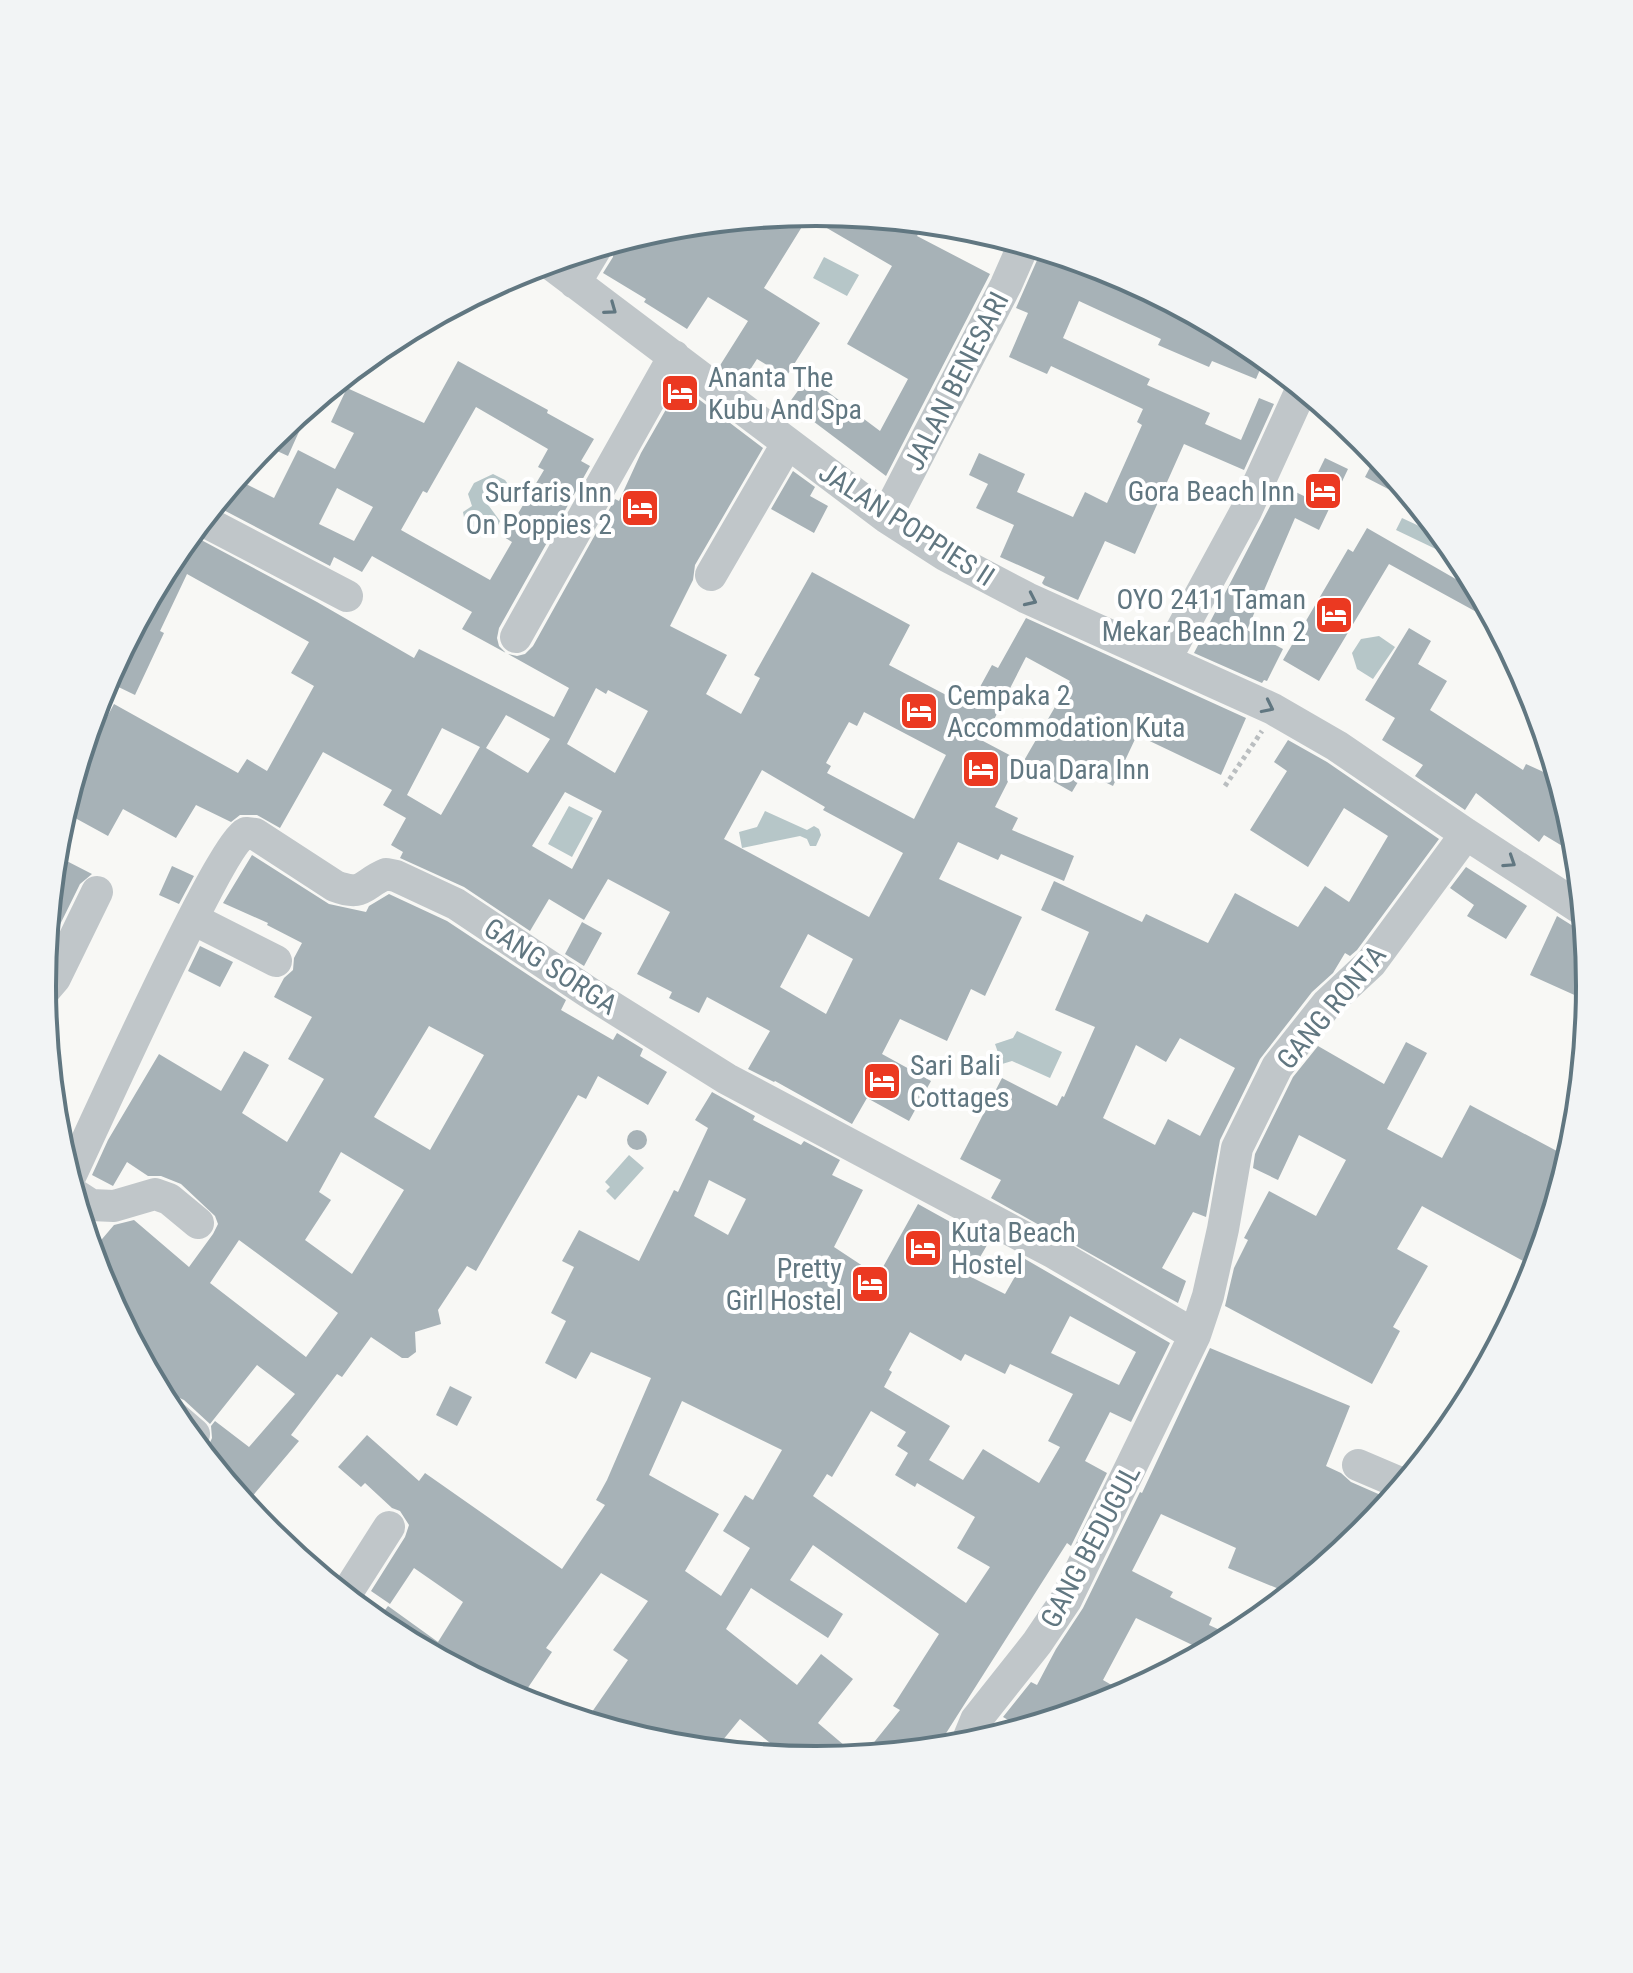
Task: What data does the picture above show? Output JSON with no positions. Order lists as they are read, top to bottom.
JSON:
{
  "streets": {
    "street": [
      "JALAN BENESARI",
      "JALAN POPPIES II",
      "GANG SORGA",
      "GANG RONTA",
      "GANG BEDUGUL"
    ]
  },
  "crossings": [
    ["JALAN BENESARI", "JALAN POPPIES II"],
    ["JALAN POPPIES II", "GANG RONTA"],
    ["GANG SORGA", "GANG RONTA"],
    ["GANG SORGA", "GANG BEDUGUL"],
    ["GANG RONTA", "GANG BEDUGUL"]
  ],
  "one_way": ["JALAN POPPIES II"],
  "places": {
    "hotel": [
      "Ananta The Kubu And Spa",
      "Gora Beach Inn",
      "Surfaris Inn On Poppies 2",
      "OYO 2411 Taman Mekar Beach Inn 2",
      "Cempaka 2 Accommodation Kuta",
      "Dua Dara Inn",
      "Sari Bali Cottages",
      "Kuta Beach Hostel",
      "Pretty Girl Hostel"
    ]
  }
}
